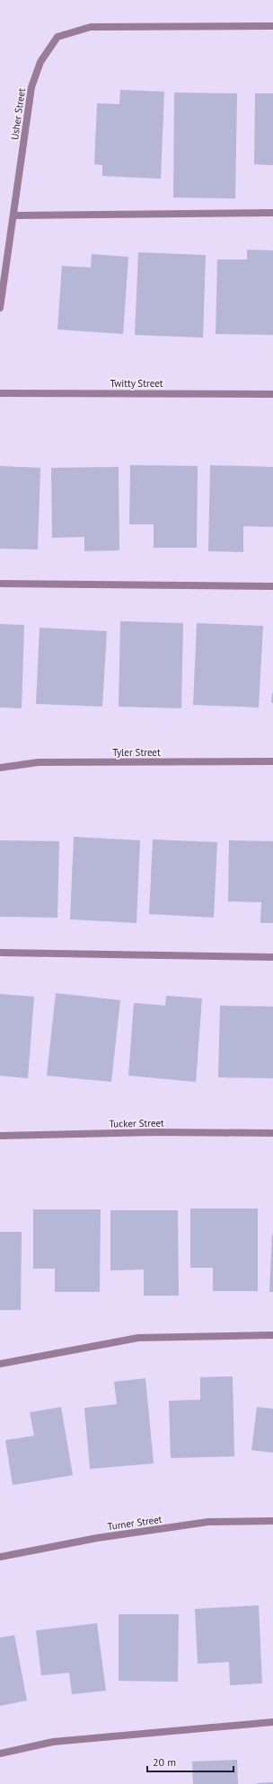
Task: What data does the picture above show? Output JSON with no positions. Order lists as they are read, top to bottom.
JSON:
{
  "streets": {
    "street": [
      "Usher Street",
      "Twitty Street",
      "Tyler Street",
      "Tucker Street",
      "Turner Street"
    ]
  },
  "scale_bar": "20 m"
}
